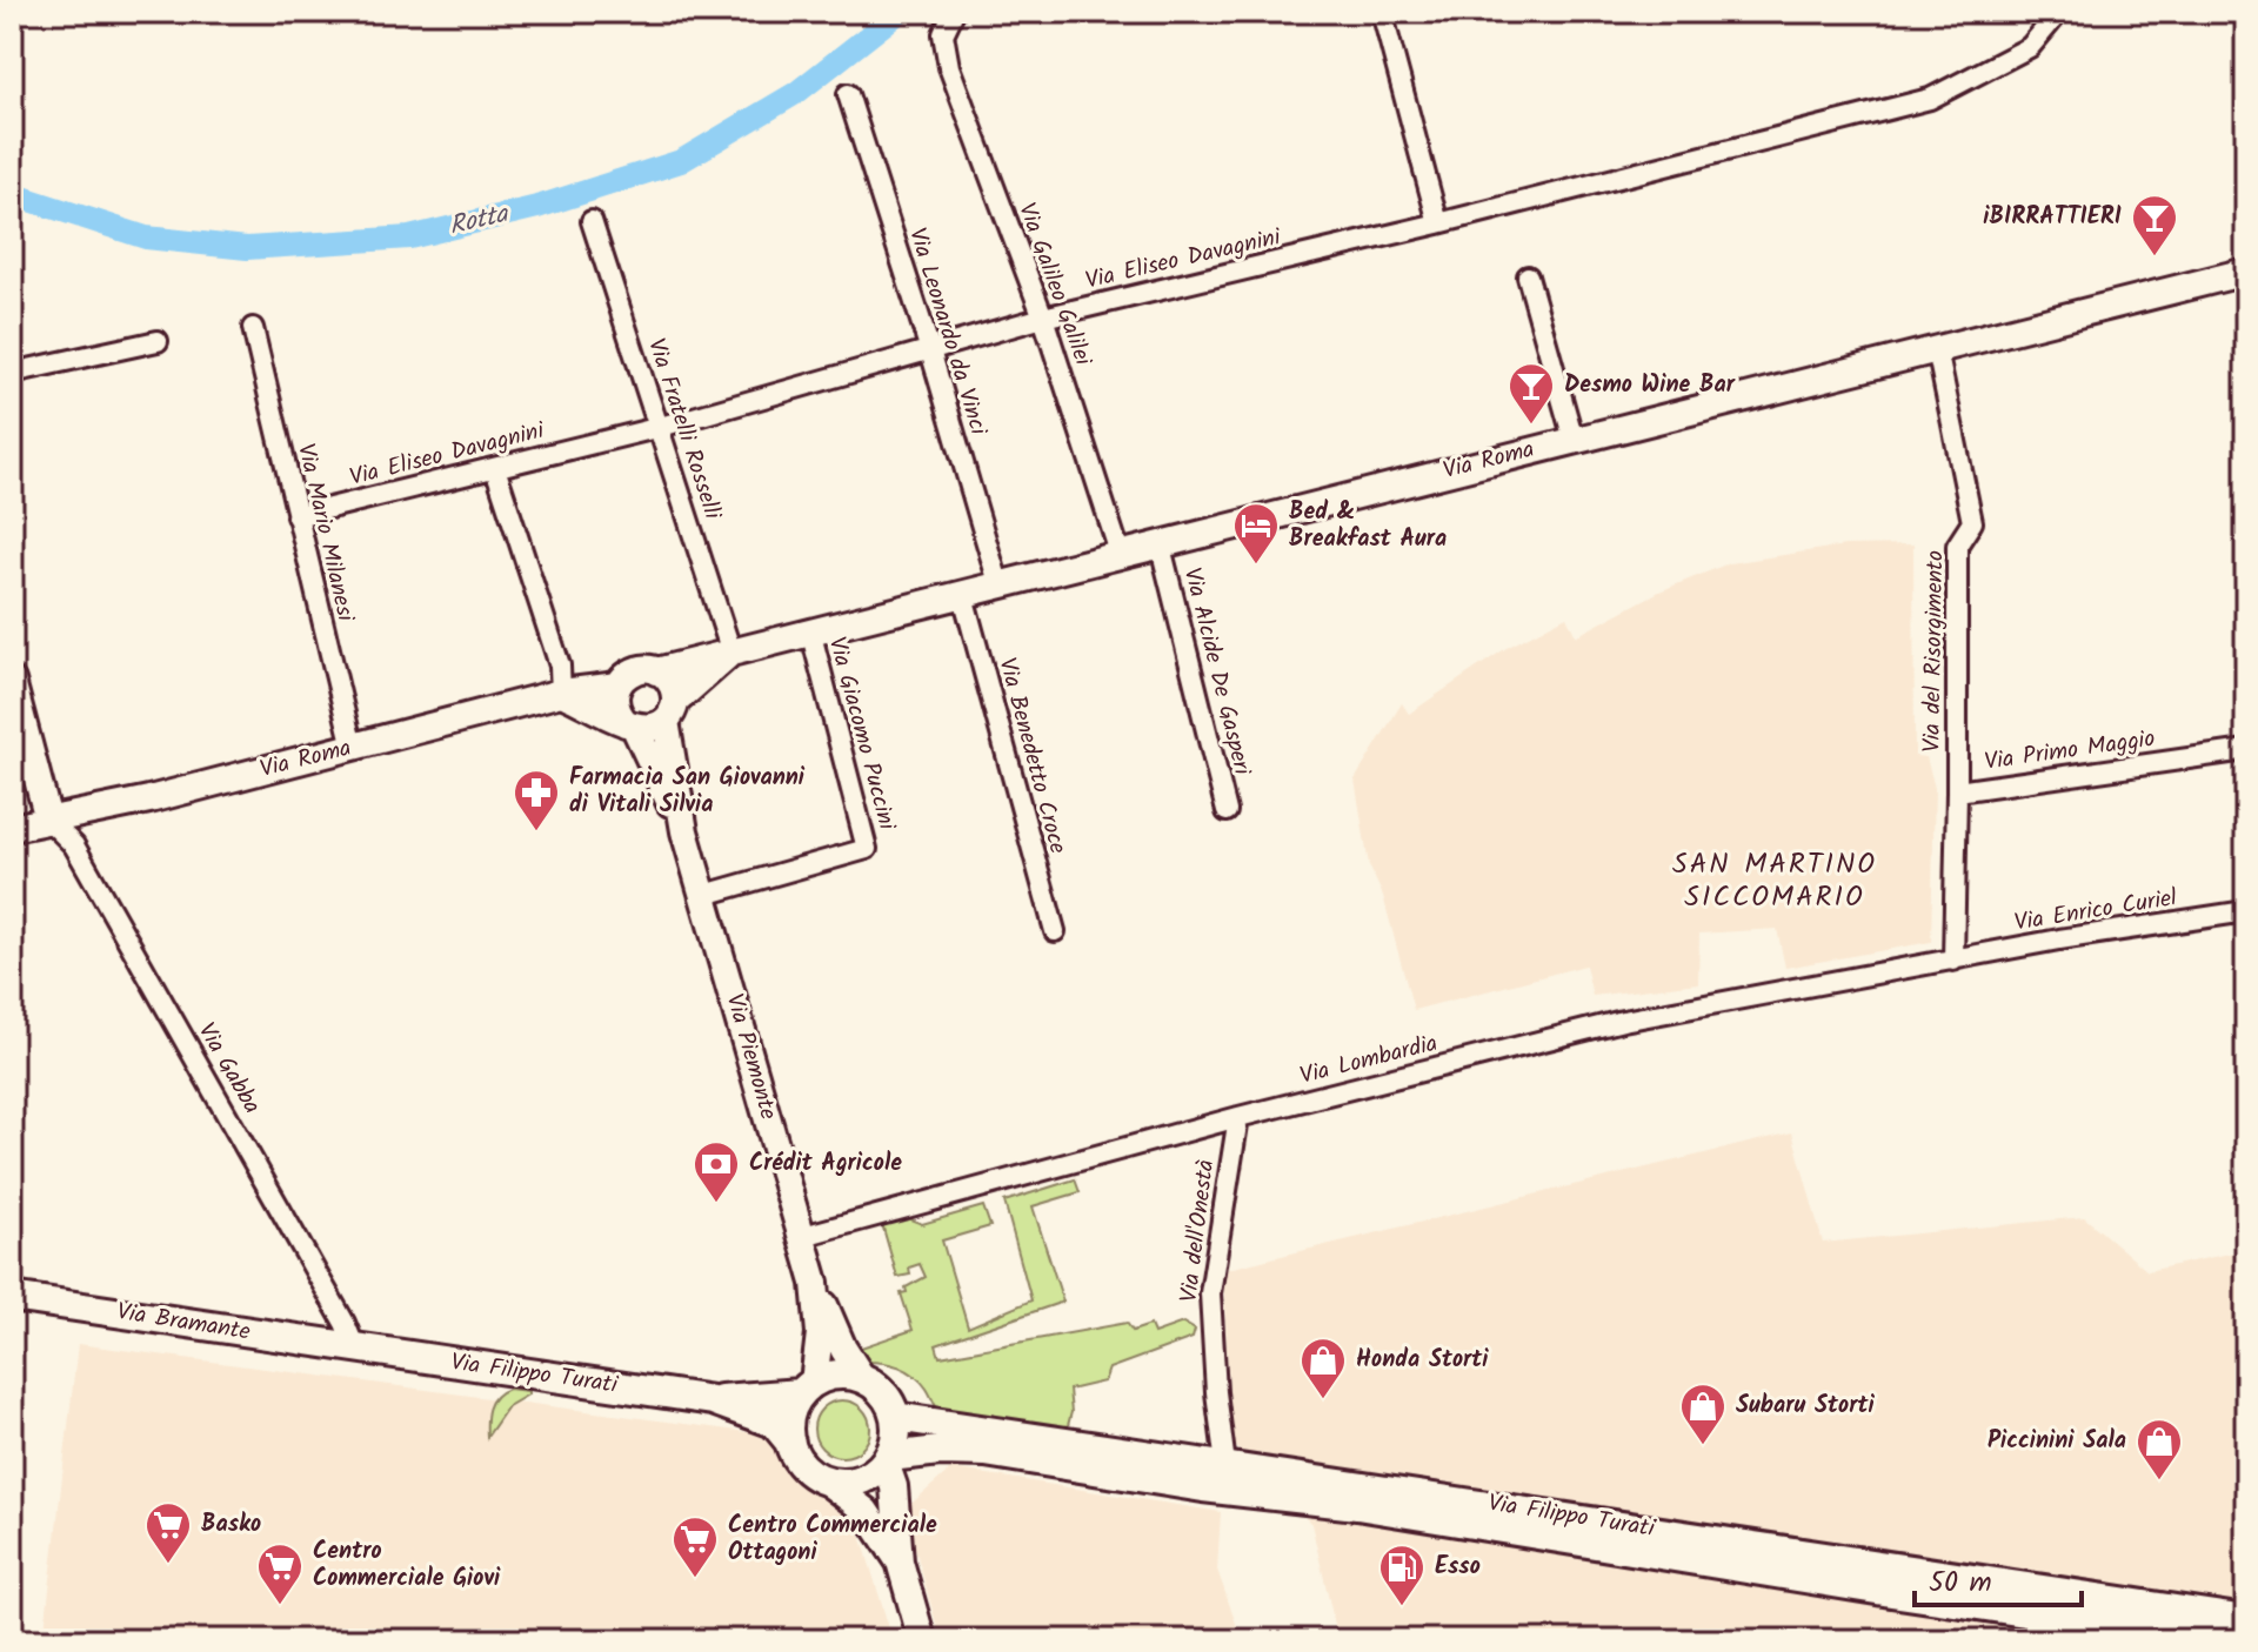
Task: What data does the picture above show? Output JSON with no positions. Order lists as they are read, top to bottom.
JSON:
{
  "streets": {
    "main road": ["Via Bramante", "Via Filippo Turati"],
    "street": [
      "Via Eliseo Davagnini",
      "Via Galileo Galilei",
      "Via Leonardo da Vinci",
      "Via Fratelli Rosselli",
      "Via Roma",
      "Via Mario Milanesi",
      "Via del Risorgimento",
      "Via Alcide De Gasperi",
      "Via Giacomo Puccini",
      "Via Primo Maggio",
      "Via Benedetto Croce",
      "Via Enrico Curiel",
      "Via Piemonte",
      "Via Lombardia",
      "Via Gabba",
      "Via dell'Onestà"
    ]
  },
  "crossings": [
    ["Via Eliseo Davagnini", "Via Galileo Galilei"],
    ["Via Eliseo Davagnini", "Via Leonardo da Vinci"],
    ["Via Eliseo Davagnini", "Via Fratelli Rosselli"],
    ["Via Eliseo Davagnini", "Via Mario Milanesi"],
    ["Via Galileo Galilei", "Via Roma"],
    ["Via Leonardo da Vinci", "Via Roma"],
    ["Via Fratelli Rosselli", "Via Roma"],
    ["Via Roma", "Via Mario Milanesi"],
    ["Via Roma", "Via del Risorgimento"],
    ["Via Roma", "Via Alcide De Gasperi"],
    ["Via Roma", "Via Giacomo Puccini"],
    ["Via Roma", "Via Benedetto Croce"],
    ["Via Roma", "Via Piemonte"],
    ["Via Roma", "Via Gabba"],
    ["Via del Risorgimento", "Via Primo Maggio"],
    ["Via Giacomo Puccini", "Via Piemonte"],
    ["Via Primo Maggio", "Via Enrico Curiel"],
    ["Via Primo Maggio", "Via Lombardia"],
    ["Via Enrico Curiel", "Via Lombardia"],
    ["Via Piemonte", "Via Lombardia"],
    ["Via Piemonte", "Via Filippo Turati"],
    ["Via Lombardia", "Via dell'Onestà"],
    ["Via Gabba", "Via Bramante"],
    ["Via Gabba", "Via Filippo Turati"],
    ["Via dell'Onestà", "Via Filippo Turati"],
    ["Via Bramante", "Via Filippo Turati"]
  ],
  "districts": ["SAN MARTINO SICCOMARIO"],
  "water": ["Rotta"],
  "places": {
    "bar": ["iBIRRATTIERI", "Desmo Wine Bar"],
    "hotel": ["Bed & Breakfast Aura"],
    "pharmacy": ["Farmacia San Giovanni di Vitali Silvia"],
    "bank": ["Crédit Agricole"],
    "shop": ["Honda Storti", "Subaru Storti", "Piccinini Sala"],
    "supermarket": ["Basko", "Centro Commerciale Ottagoni", "Centro Commerciale Giovi"],
    "fuel station": ["Esso"]
  },
  "scale_bar": "50 m"
}
